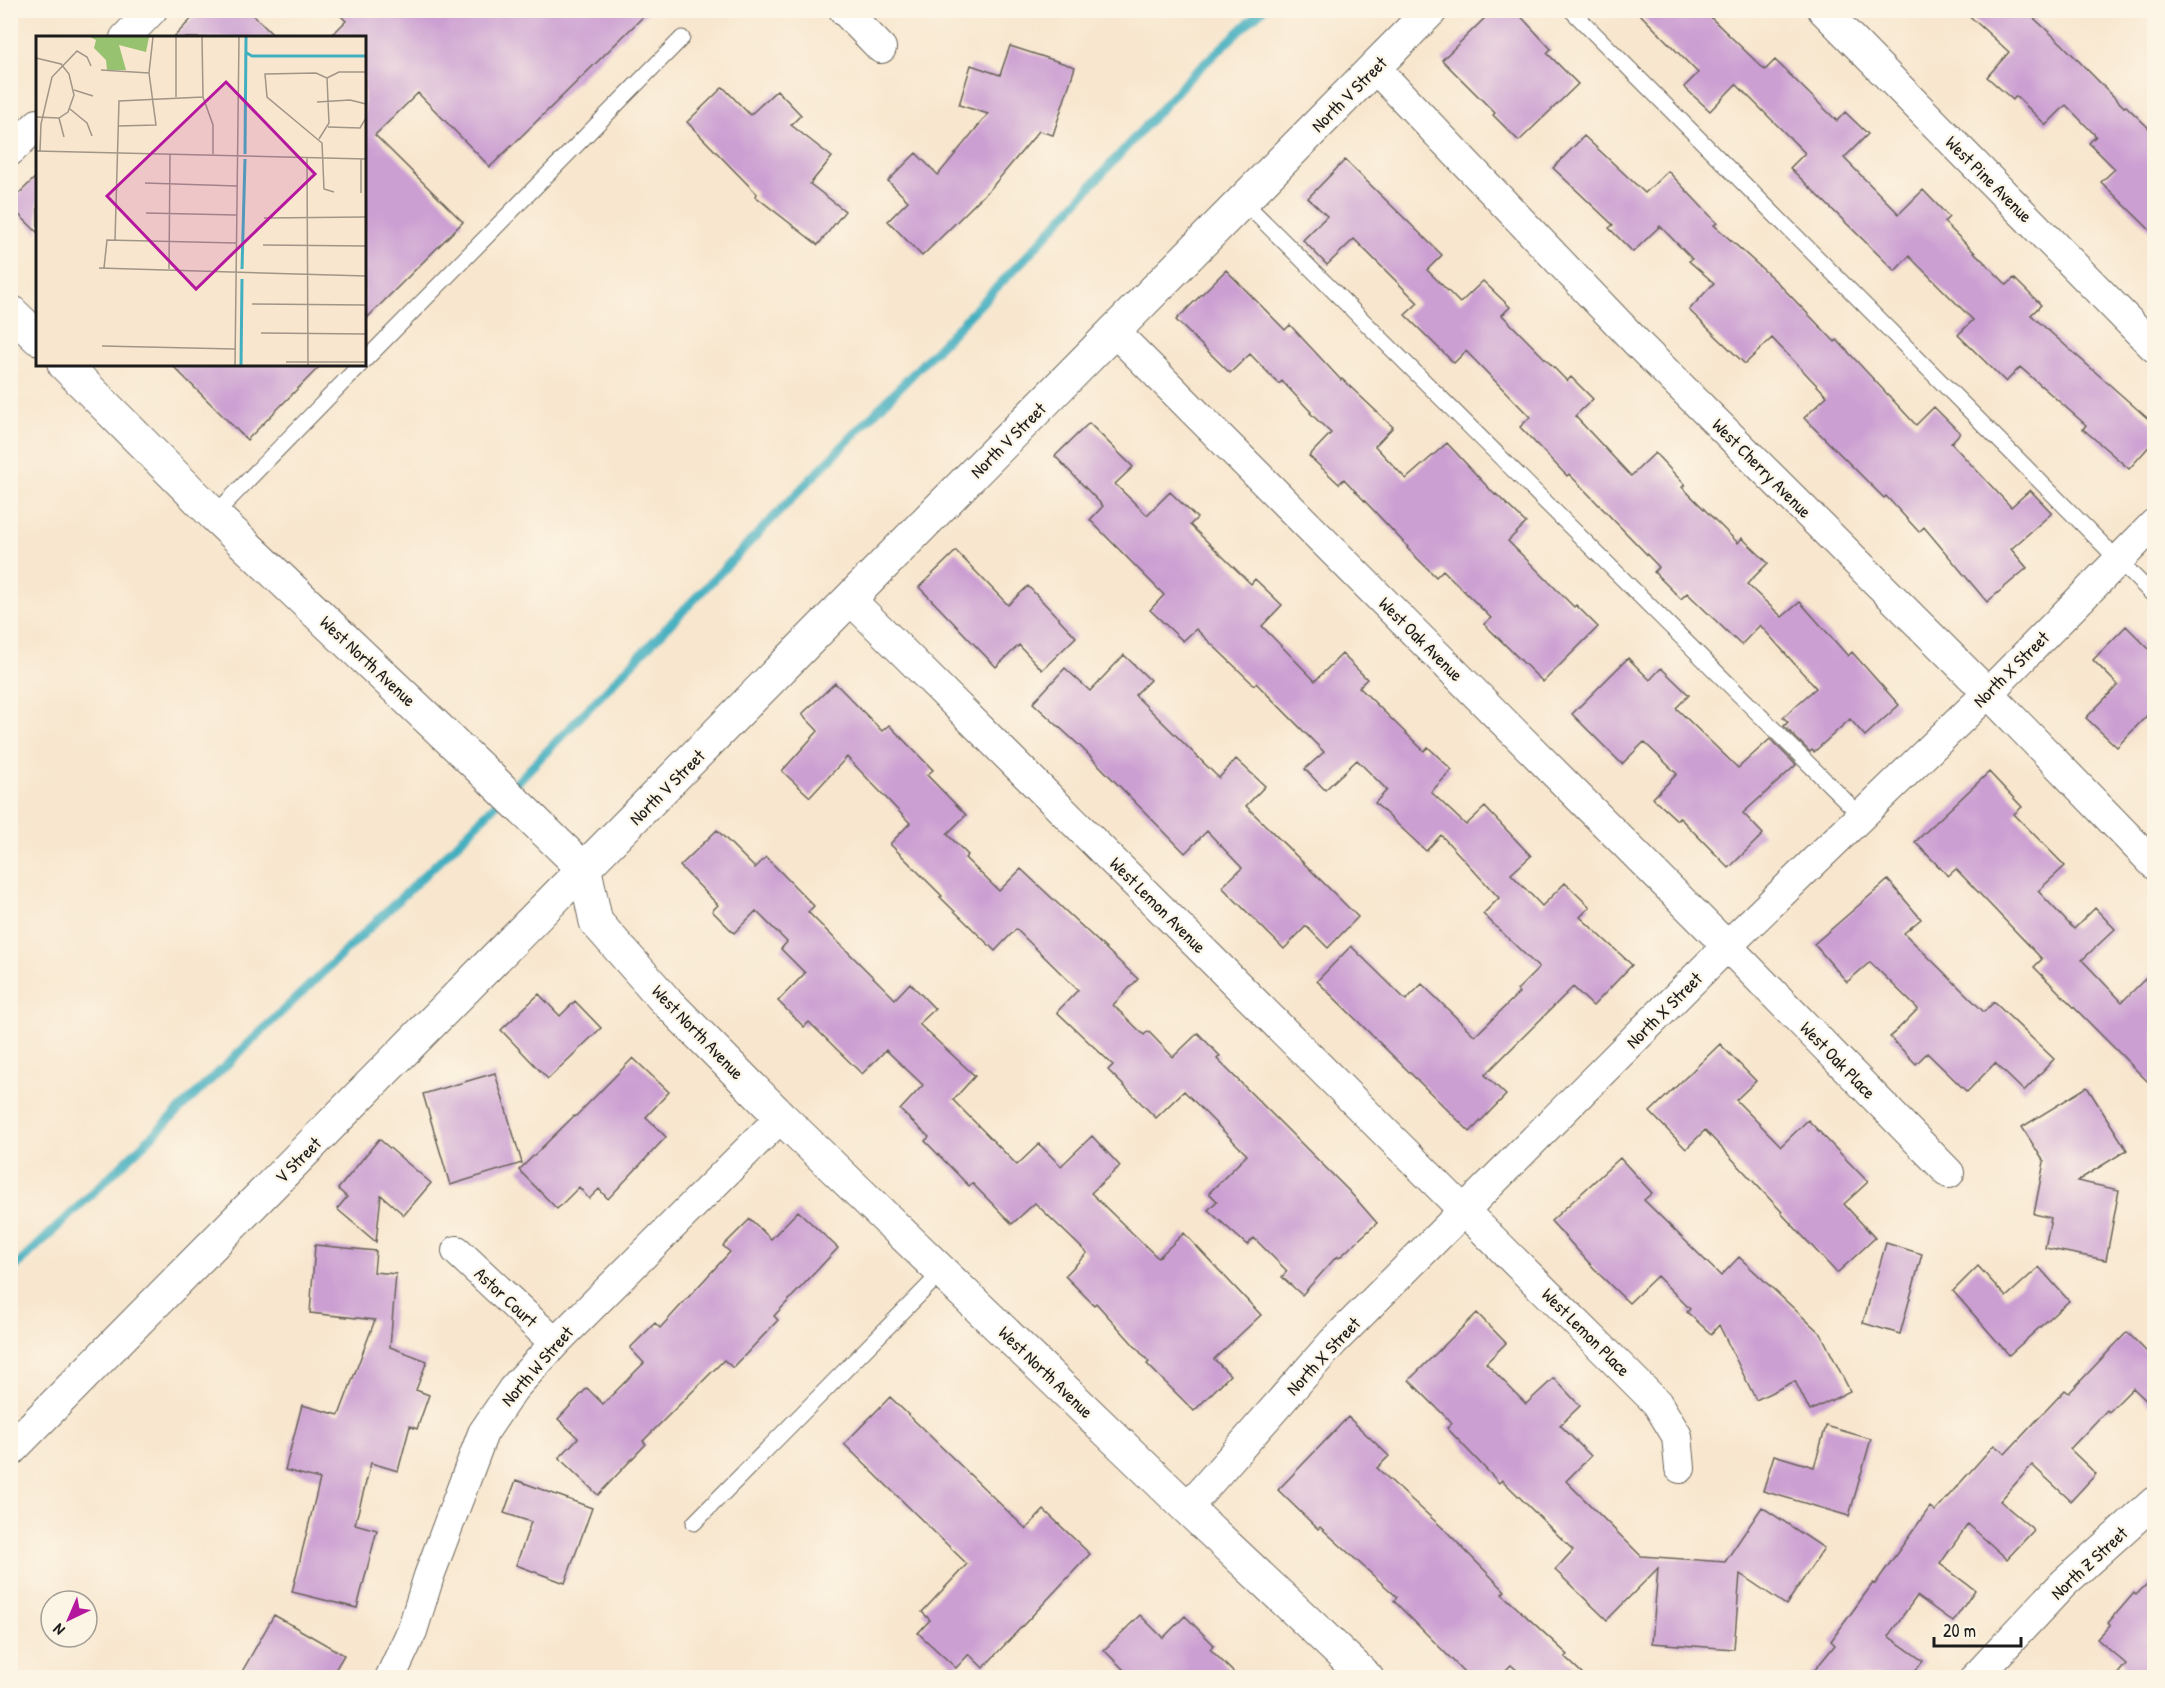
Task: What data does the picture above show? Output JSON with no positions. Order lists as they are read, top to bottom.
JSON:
{
  "streets": {
    "street": [
      "North V Street",
      "West Pine Avenue",
      "West Cherry Avenue",
      "West Oak Avenue",
      "West North Avenue",
      "North X Street",
      "West Lemon Avenue",
      "West Oak Place",
      "V Street",
      "Astor Court",
      "West Lemon Place",
      "North W Street",
      "North Z Street"
    ]
  },
  "crossings": [
    ["North V Street", "West Cherry Avenue"],
    ["North V Street", "West Oak Avenue"],
    ["North V Street", "West North Avenue"],
    ["North V Street", "West Lemon Avenue"],
    ["North V Street", "V Street"],
    ["West Cherry Avenue", "North X Street"],
    ["West Oak Avenue", "North X Street"],
    ["West Oak Avenue", "West Oak Place"],
    ["West North Avenue", "North X Street"],
    ["West North Avenue", "V Street"],
    ["West North Avenue", "North W Street"],
    ["North X Street", "West Lemon Avenue"],
    ["North X Street", "West Oak Place"],
    ["North X Street", "West Lemon Place"],
    ["West Lemon Avenue", "West Lemon Place"],
    ["Astor Court", "North W Street"]
  ],
  "scale_bar": "20 m",
  "north": "bottom left"
}
